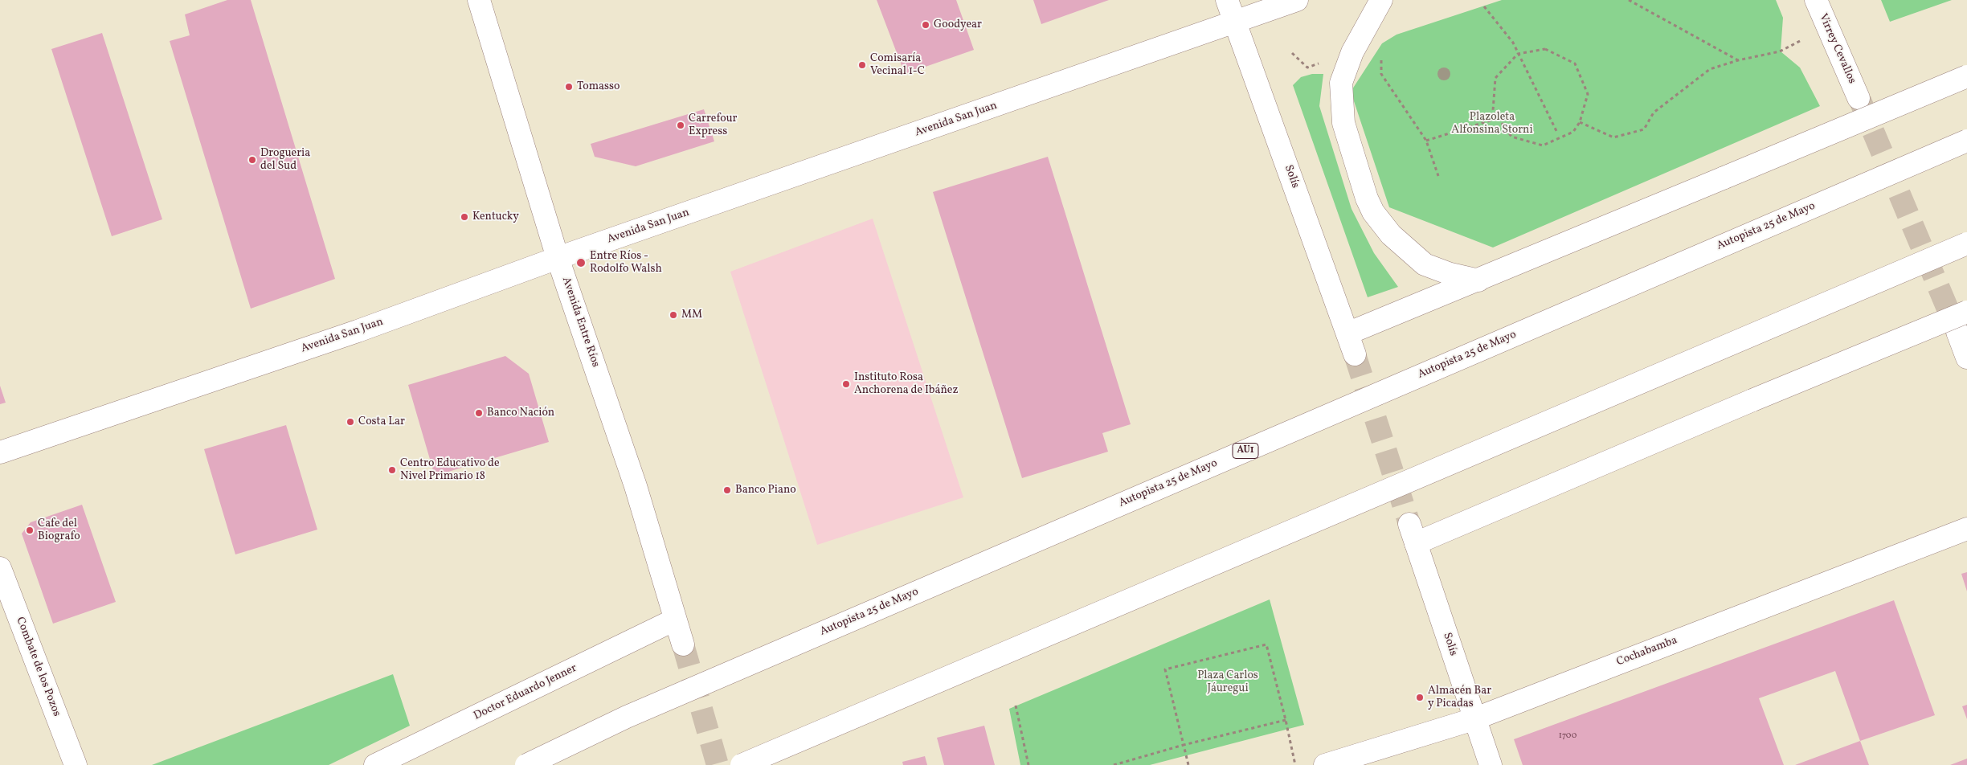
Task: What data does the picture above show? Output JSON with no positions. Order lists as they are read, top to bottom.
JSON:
{
  "streets": {
    "main road": [
      "Virrey Cevallos",
      "Avenida San Juan",
      "Solís",
      "Autopista 25 de Mayo",
      "Avenida Entre Ríos",
      "AU1",
      "Cochabamba",
      "Combate de los Pozos",
      "Doctor Eduardo Jenner"
    ]
  },
  "crossings": [
    ["Avenida San Juan", "Solís"],
    ["Avenida San Juan", "Avenida Entre Ríos"],
    ["Solís", "Cochabamba"],
    ["Avenida Entre Ríos", "Doctor Eduardo Jenner"]
  ],
  "parks": ["Plazoleta Alfonsina Storni", "Plaza Carlos Jáuregui"],
  "places": [
    "Goodyear",
    "Comisaría Vecinal 1-C",
    "Tomasso",
    "Carrefour Express",
    "Drogueria del Sud",
    "Kentucky",
    "Entre Ríos - Rodolfo Walsh",
    "MM",
    "Instituto Rosa Anchorena de Ibáñez",
    "Banco Nación",
    "Costa Lar",
    "Centro Educativo de Nivel Primario 18",
    "Banco Piano",
    "Cafe del Biografo",
    "Almacén Bar y Picadas"
  ],
  "house_numbers": ["1700"]
}
